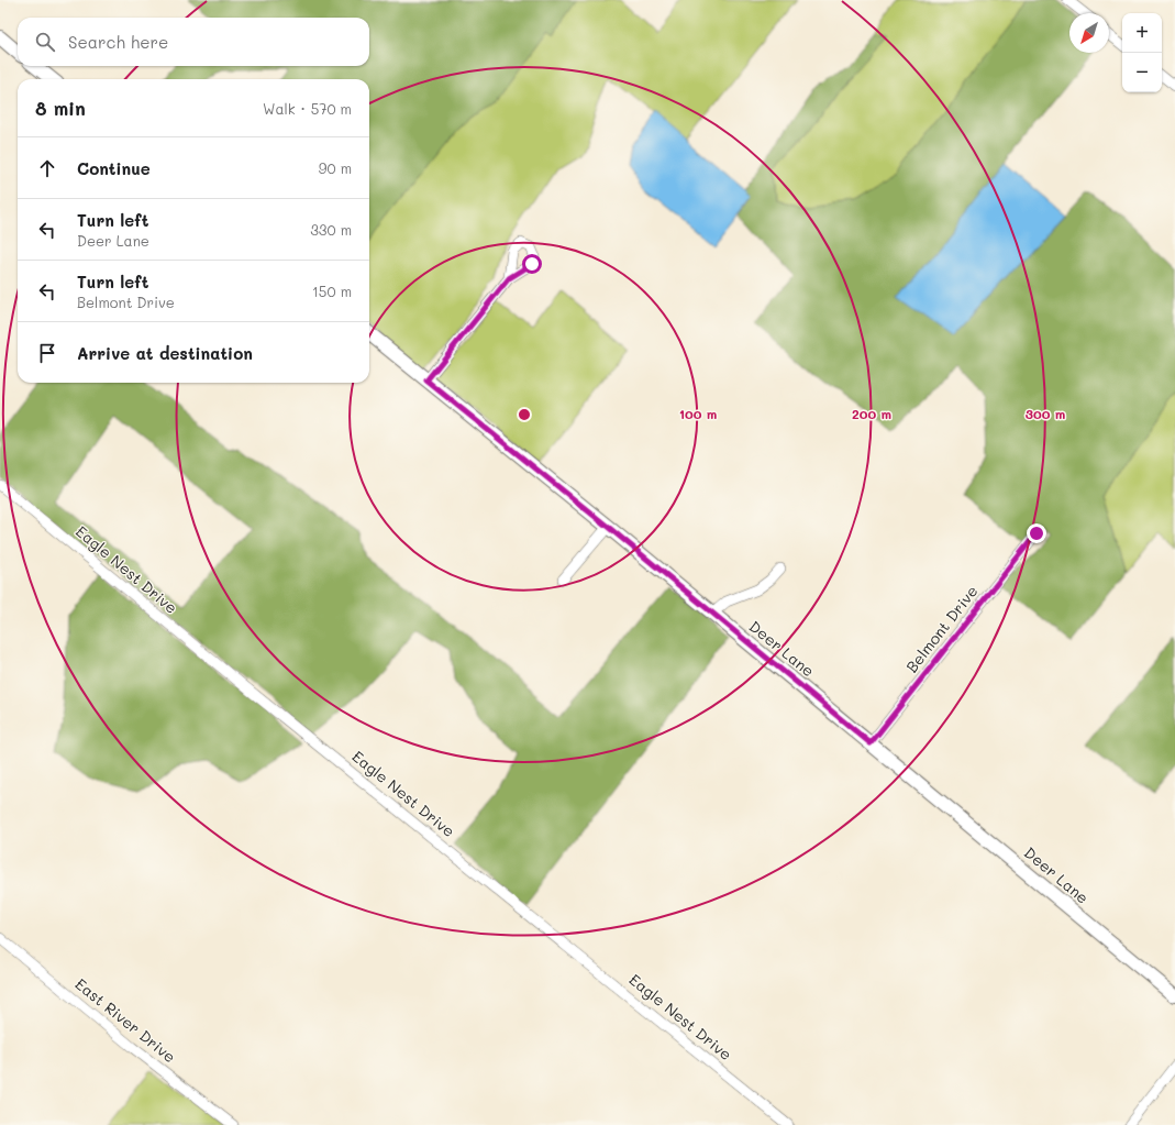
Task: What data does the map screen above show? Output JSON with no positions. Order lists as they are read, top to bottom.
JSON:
{
  "streets": {
    "street": [
      "Eagle Nest Drive",
      "Belmont Drive",
      "Deer Lane",
      "East River Drive"
    ]
  },
  "crossings": [
    ["Belmont Drive", "Deer Lane"]
  ],
  "north": "bottom left",
  "page": {
    "map_buttons": ["+", "−"],
    "search": "Search here",
    "heading": ["8 min", "Walk · 570 m"],
    "list": [
      ["Continue", "90 m"],
      ["Turn left", "Deer Lane", "330 m"],
      ["Turn left", "Belmont Drive", "150 m"],
      "Arrive at destination"
    ]
  },
  "rings": ["100 m", "200 m", "300 m"]
}
